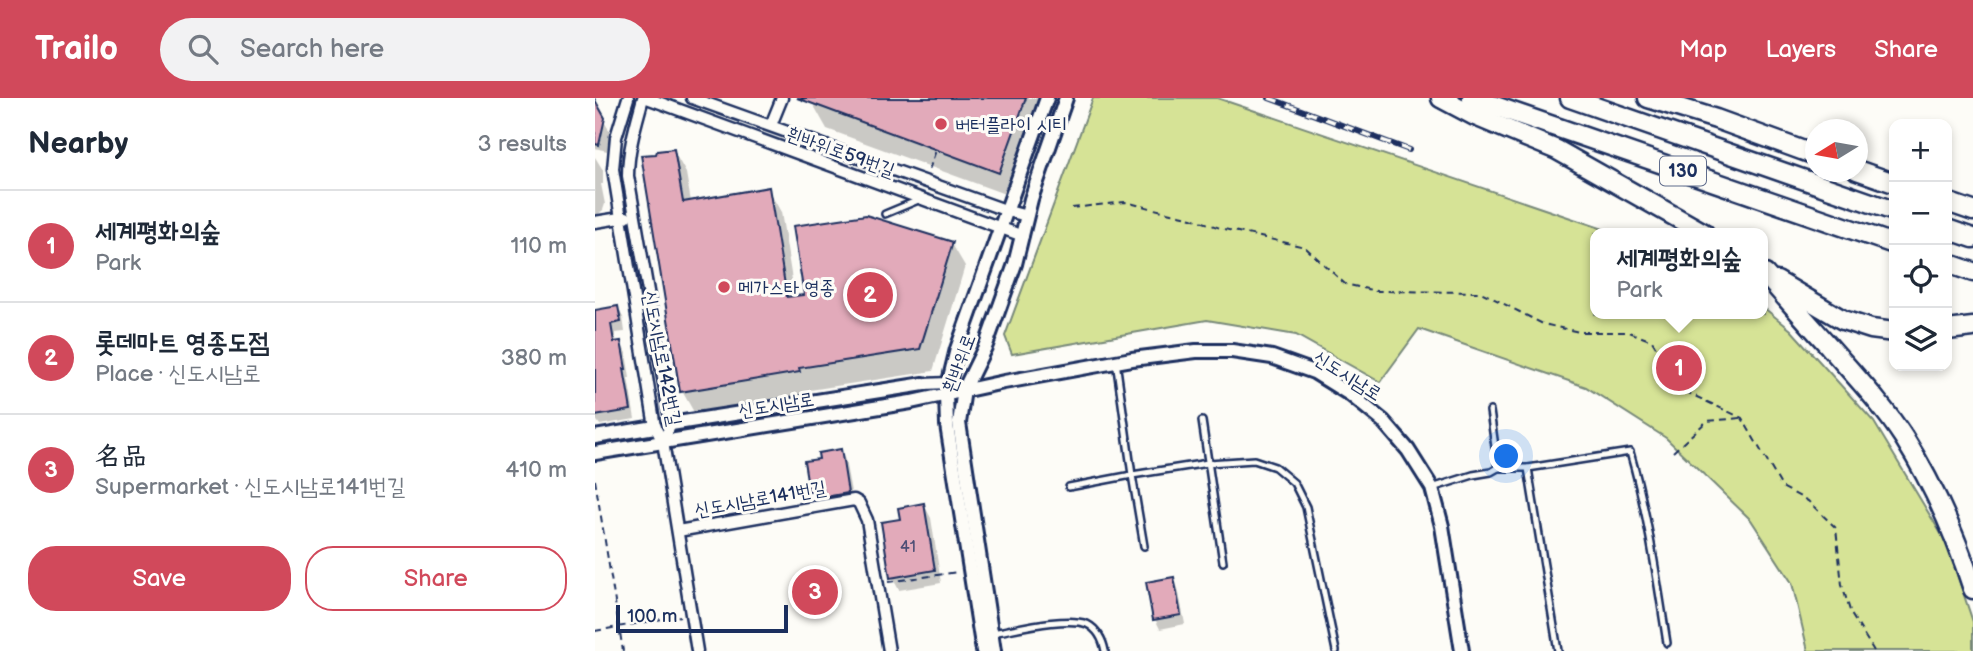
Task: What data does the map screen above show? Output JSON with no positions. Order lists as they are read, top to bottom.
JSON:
{
  "streets": {
    "highway": ["130"],
    "street": [
      "흰바위로59번길",
      "신도시남로142번길",
      "흰바위로",
      "신도시남로",
      "신도시남로141번길"
    ]
  },
  "crossings": [
    ["흰바위로59번길", "신도시남로142번길"],
    ["흰바위로59번길", "흰바위로"],
    ["신도시남로142번길", "신도시남로"],
    ["신도시남로142번길", "신도시남로141번길"],
    ["흰바위로", "신도시남로"],
    ["신도시남로", "신도시남로141번길"]
  ],
  "places": ["버터플라이 시티", "메가스타 영종"],
  "house_numbers": ["41"],
  "scale_bar": "100 m",
  "north": "left",
  "page": {
    "header": "Trailo",
    "search": "Search here",
    "nav": ["Map", "Layers", "Share"],
    "heading": ["Nearby", "3 results"],
    "map_buttons": ["+", "−"],
    "list": [
      {
        "mark": "1",
        "name": "세계평화의숲",
        "note": "Park",
        "value": "110 m"
      },
      {
        "mark": "2",
        "name": "롯데마트 영종도점",
        "note": "Place · 신도시남로",
        "value": "380 m"
      },
      {
        "mark": "3",
        "name": "名品",
        "note": "Supermarket · 신도시남로141번길",
        "value": "410 m"
      }
    ],
    "popup": ["세계평화의숲", "Park"],
    "pins": ["2", "1", "3"],
    "buttons": ["Save", "Share"],
    "scale": "100 m"
  }
}
